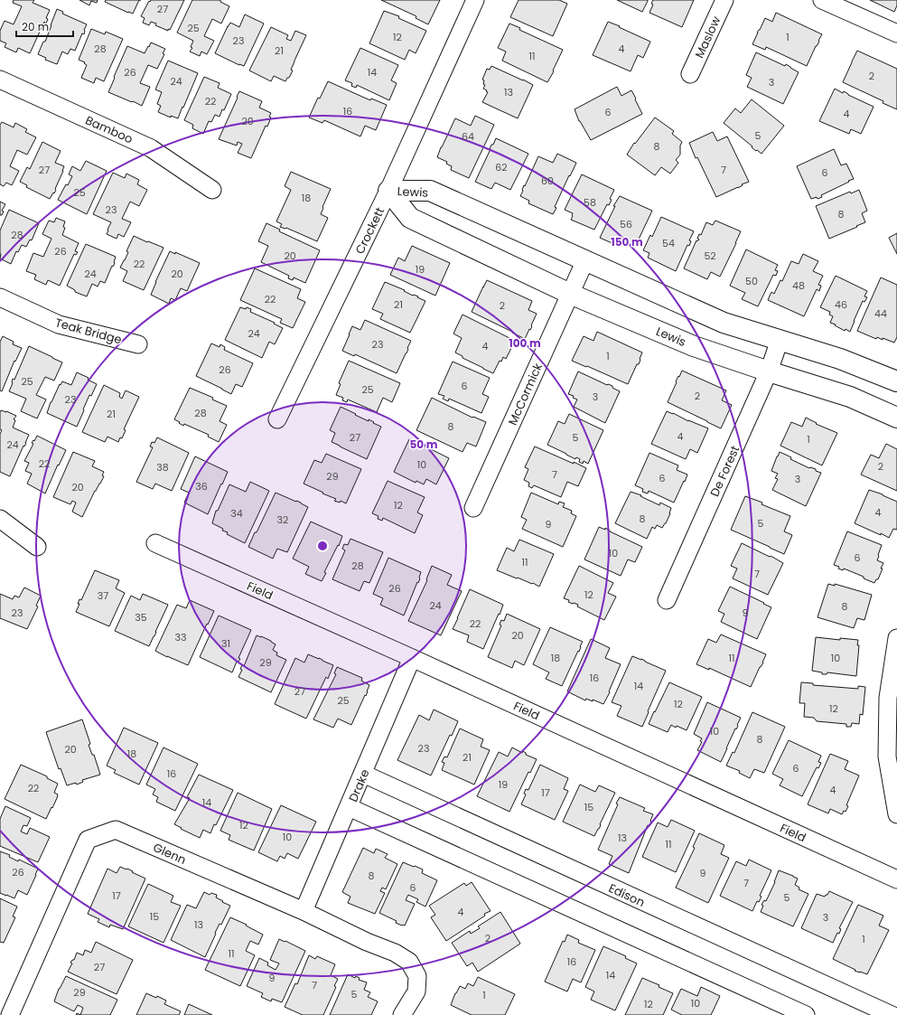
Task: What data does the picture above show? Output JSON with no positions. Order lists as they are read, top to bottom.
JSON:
{
  "streets": {
    "street": [
      "Maslow",
      "Bamboo",
      "Lewis",
      "Crockett",
      "Teak Bridge",
      "McCormick",
      "De Forest",
      "Field",
      "Drake",
      "Glenn",
      "Edison"
    ]
  },
  "crossings": [
    ["Lewis", "Crockett"],
    ["Lewis", "McCormick"],
    ["Lewis", "De Forest"],
    ["Field", "Drake"],
    ["Drake", "Glenn"],
    ["Drake", "Edison"]
  ],
  "house_numbers": [
    "27",
    "25",
    "12",
    "1",
    "23",
    "28",
    "4",
    "21",
    "11",
    "26",
    "14",
    "2",
    "24",
    "3",
    "13",
    "22",
    "16",
    "6",
    "4",
    "20",
    "5",
    "64",
    "8",
    "62",
    "27",
    "7",
    "6",
    "60",
    "25",
    "18",
    "58",
    "23",
    "8",
    "56",
    "28",
    "54",
    "26",
    "20",
    "52",
    "22",
    "19",
    "24",
    "20",
    "50",
    "48",
    "22",
    "21",
    "46",
    "2",
    "44",
    "24",
    "23",
    "4",
    "1",
    "26",
    "25",
    "6",
    "25",
    "2",
    "3",
    "23",
    "28",
    "21",
    "8",
    "4",
    "27",
    "5",
    "1",
    "24",
    "22",
    "10",
    "2",
    "38",
    "7",
    "29",
    "6",
    "3",
    "36",
    "20",
    "12",
    "4",
    "34",
    "8",
    "32",
    "5",
    "9",
    "10",
    "6",
    "11",
    "28",
    "7",
    "26",
    "12",
    "37",
    "24",
    "8",
    "23",
    "9",
    "35",
    "22",
    "20",
    "33",
    "31",
    "18",
    "11",
    "10",
    "29",
    "16",
    "14",
    "27",
    "25",
    "12",
    "12",
    "10",
    "8",
    "23",
    "20",
    "18",
    "21",
    "6",
    "16",
    "19",
    "22",
    "4",
    "17",
    "14",
    "15",
    "12",
    "10",
    "13",
    "11",
    "26",
    "9",
    "8",
    "7",
    "6",
    "17",
    "5",
    "4",
    "15",
    "3",
    "13",
    "2",
    "1",
    "11",
    "16",
    "27",
    "14",
    "9",
    "7",
    "29",
    "5",
    "1",
    "10",
    "12"
  ],
  "scale_bar": "20 m",
  "rings": ["150 m", "100 m", "50 m"]
}
